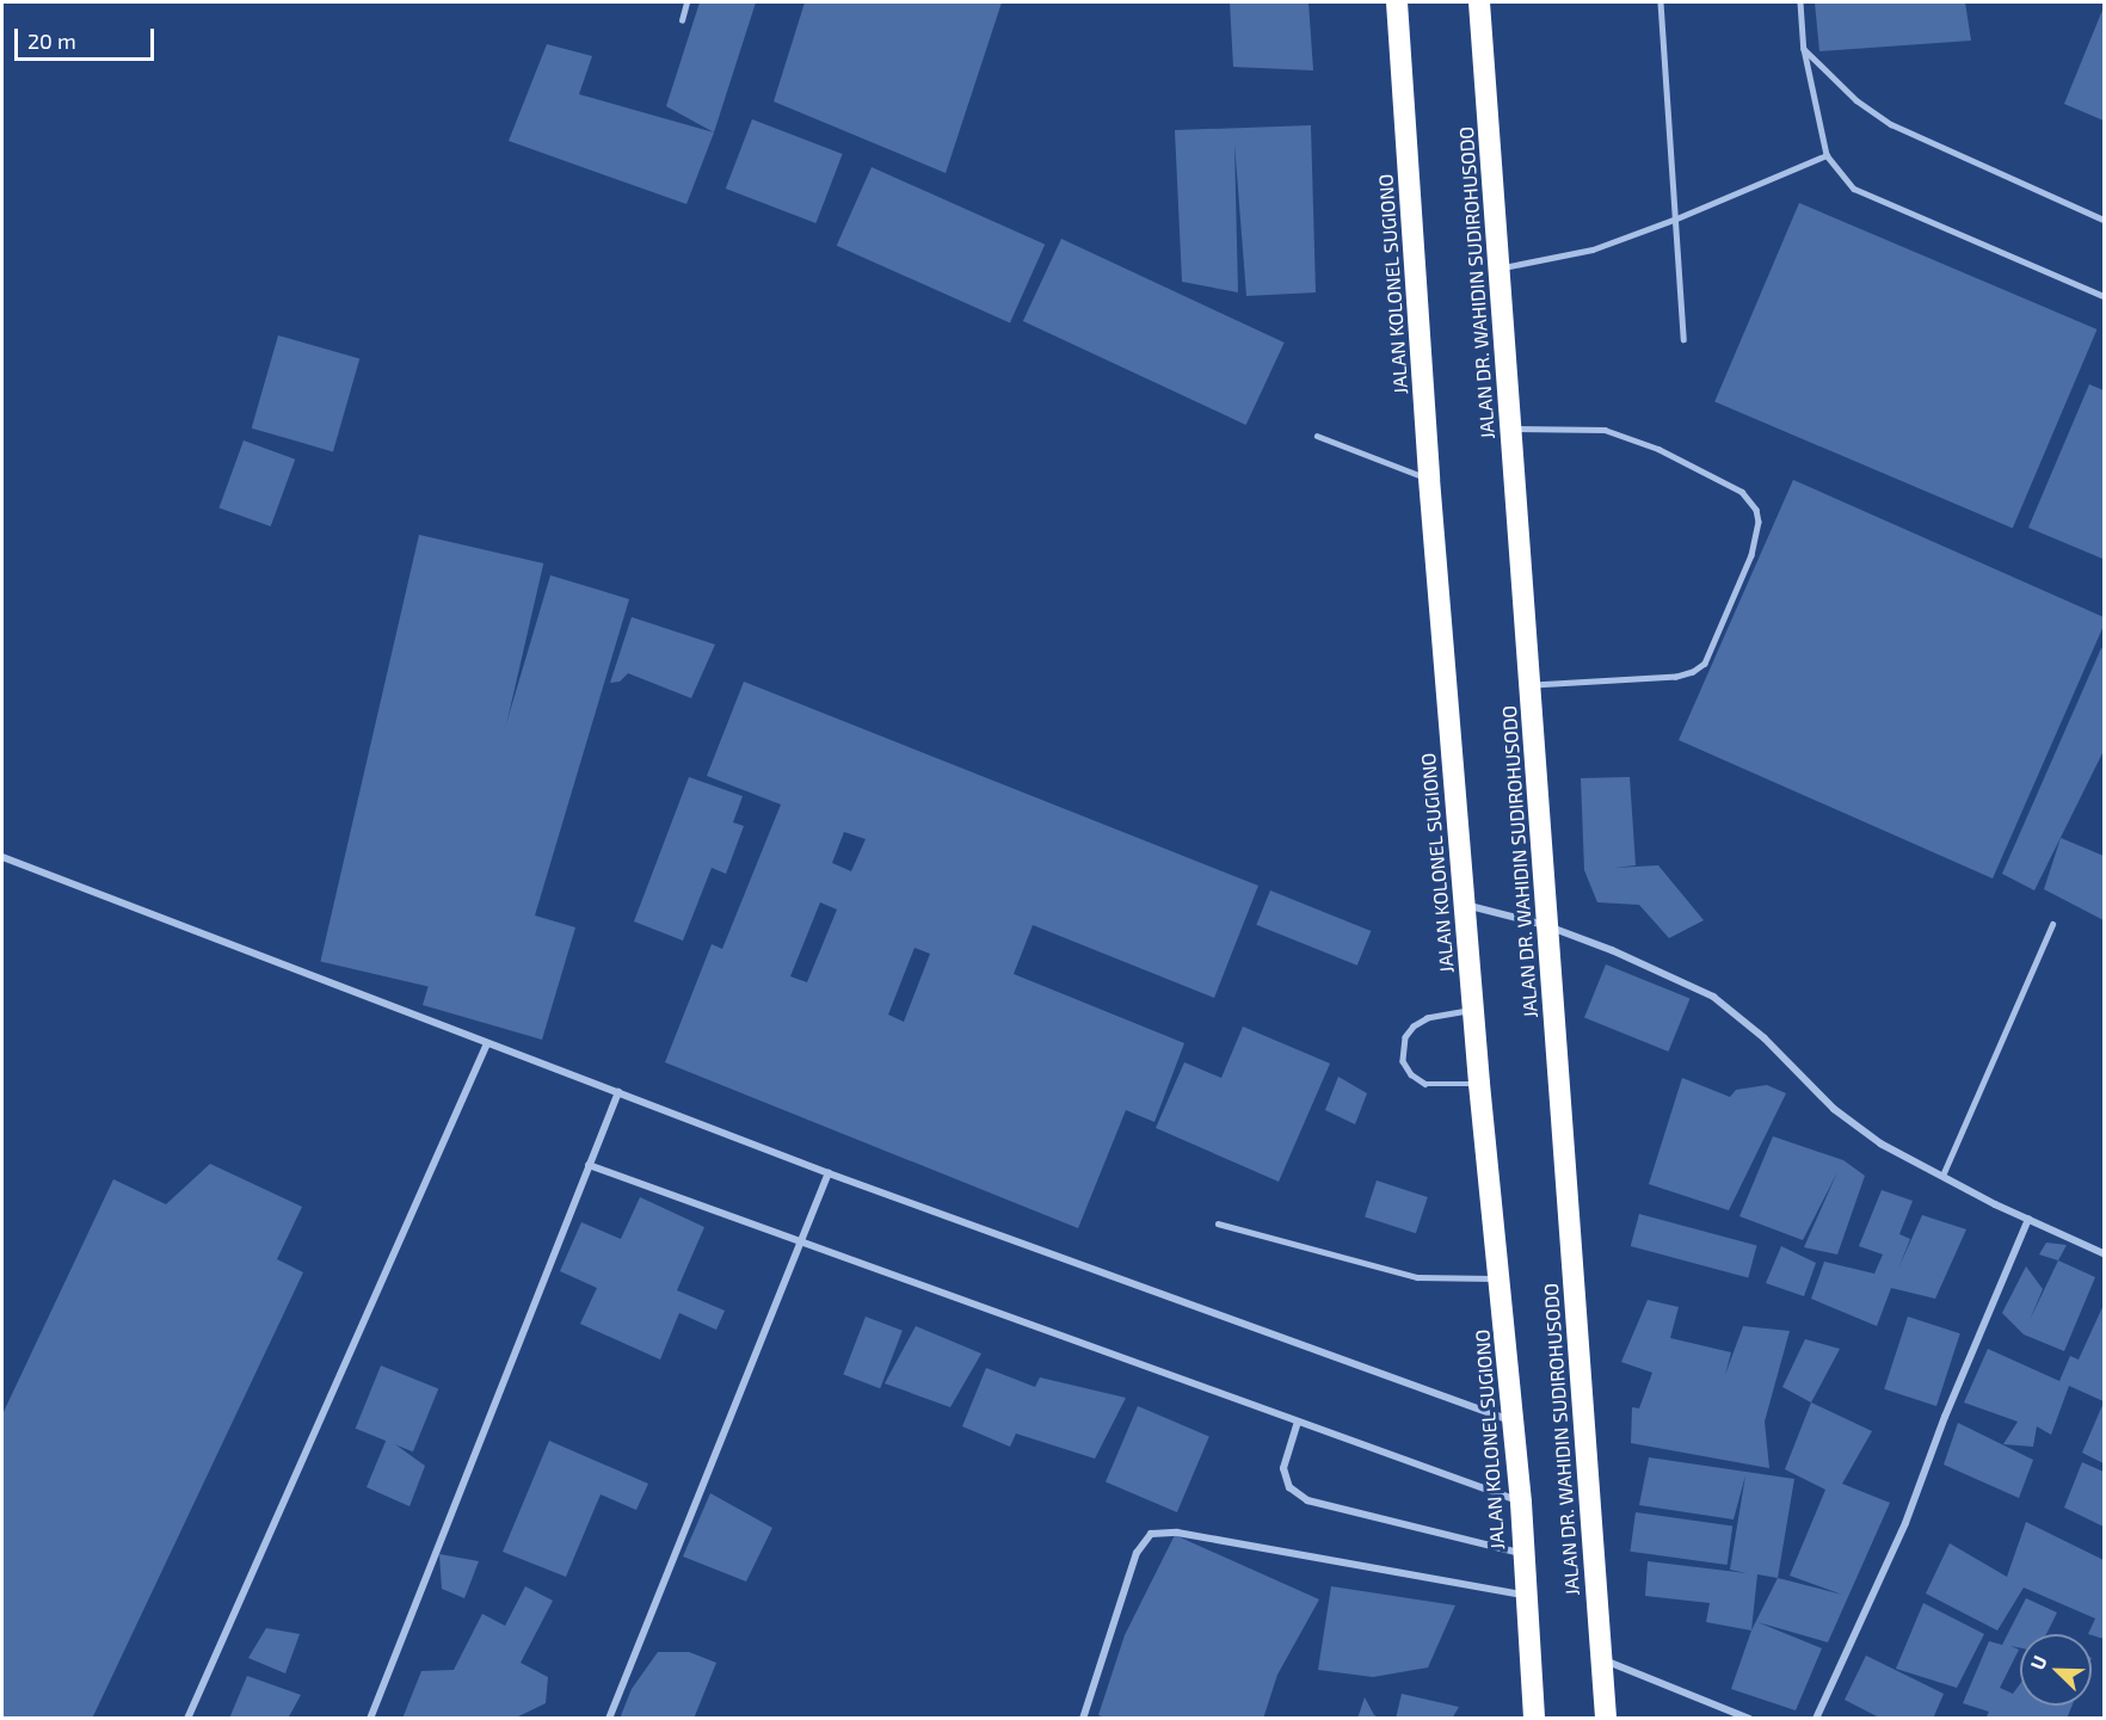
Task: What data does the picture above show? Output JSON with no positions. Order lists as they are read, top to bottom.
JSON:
{
  "streets": {
    "highway": ["JALAN DR. WAHIDIN SUDIROHUSODO", "JALAN KOLONEL SUGIONO"]
  },
  "scale_bar": "20 m",
  "north": "top left"
}
